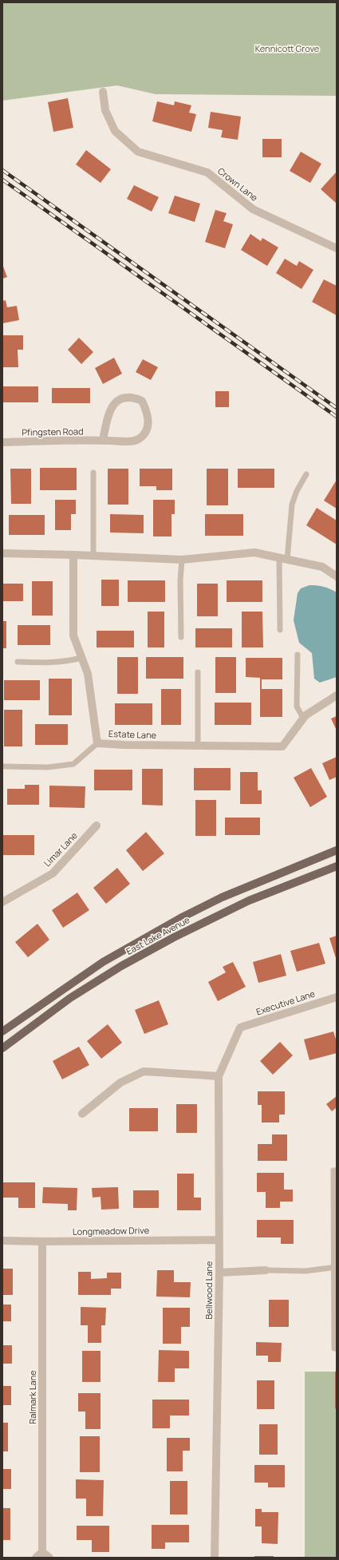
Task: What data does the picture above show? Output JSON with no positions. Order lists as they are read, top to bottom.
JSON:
{
  "streets": {
    "main road": ["East Lake Avenue"],
    "street": [
      "Crown Lane",
      "Pfingsten Road",
      "Estate Lane",
      "Limar Lane",
      "Executive Lane",
      "Longmeadow Drive",
      "Bellwood Lane",
      "Ralmark Lane"
    ]
  },
  "crossings": [
    ["Executive Lane", "Bellwood Lane"],
    ["Longmeadow Drive", "Bellwood Lane"],
    ["Longmeadow Drive", "Ralmark Lane"]
  ],
  "parks": ["Kennicott Grove"]
}
